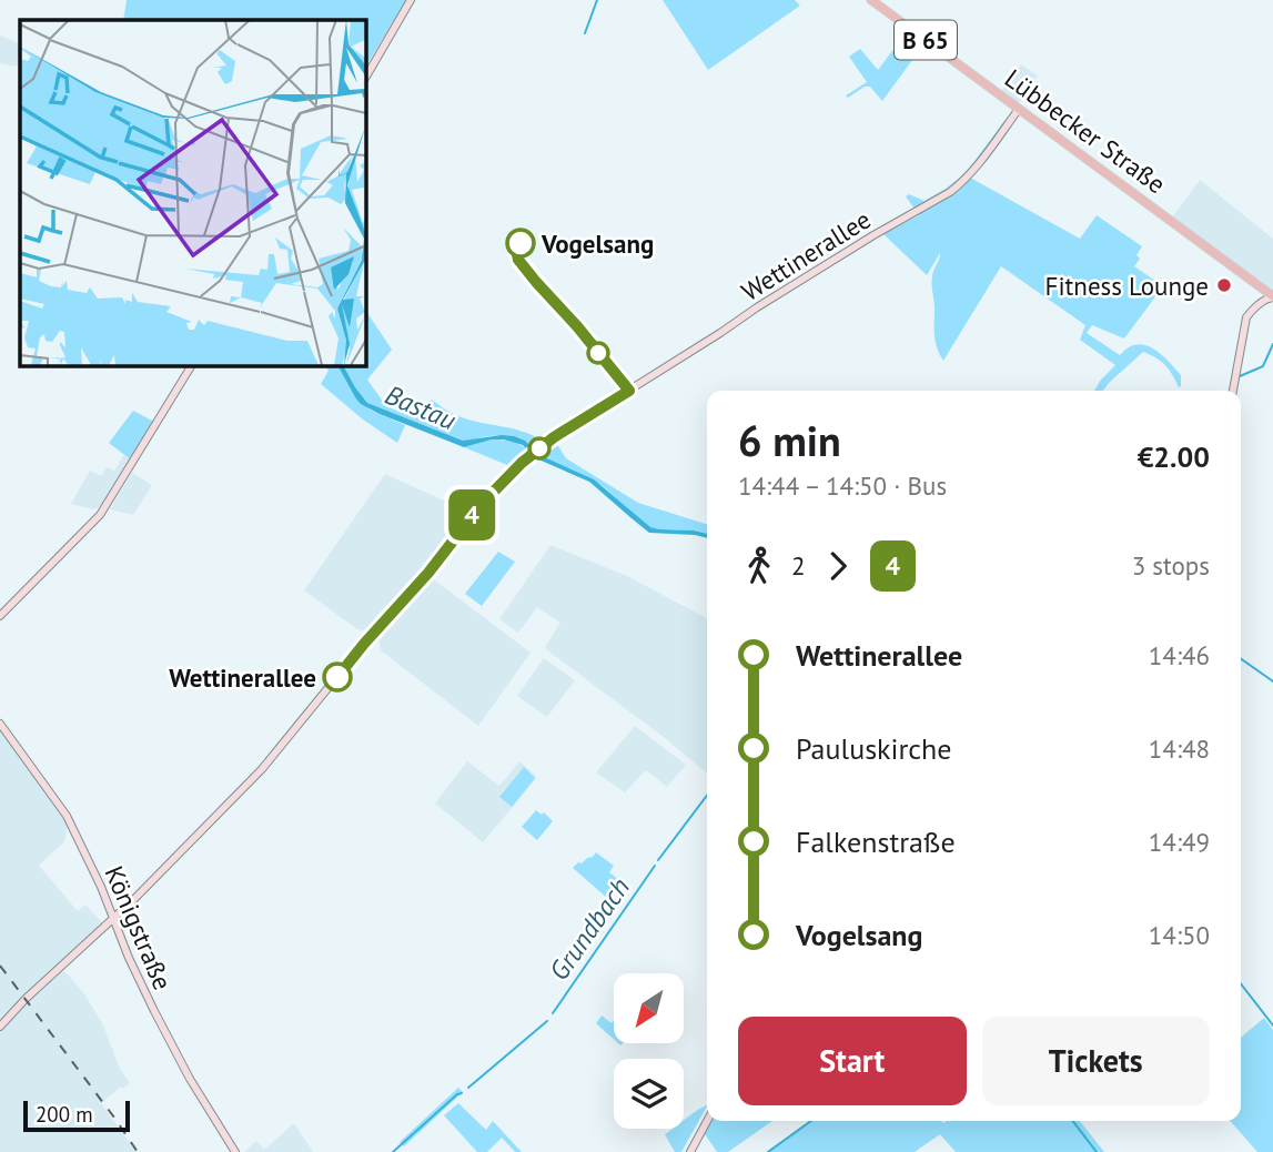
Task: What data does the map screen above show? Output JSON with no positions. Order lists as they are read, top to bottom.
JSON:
{
  "streets": {
    "main road": ["B 65", "Lübbecker Straße"],
    "street": ["Wettinerallee", "Königstraße"]
  },
  "crossings": [
    ["Lübbecker Straße", "Wettinerallee"],
    ["Wettinerallee", "Königstraße"]
  ],
  "water": ["Bastau", "Grundbach"],
  "places": ["Vogelsang", "Fitness Lounge", "Wettinerallee"],
  "lines": ["bus line 4"],
  "scale_bar": "200 m",
  "north": "bottom left",
  "page": {
    "on_map": "4",
    "heading": ["6 min", "14:44 – 14:50 · Bus", "€2.00"],
    "legs": ["2", "4", "3 stops"],
    "list": [
      {
        "name": "Wettinerallee",
        "value": "14:46"
      },
      {
        "name": "Pauluskirche",
        "value": "14:48"
      },
      {
        "name": "Falkenstraße",
        "value": "14:49"
      },
      {
        "name": "Vogelsang",
        "value": "14:50"
      }
    ],
    "buttons": ["Start", "Tickets"],
    "scale": "200 m"
  }
}
